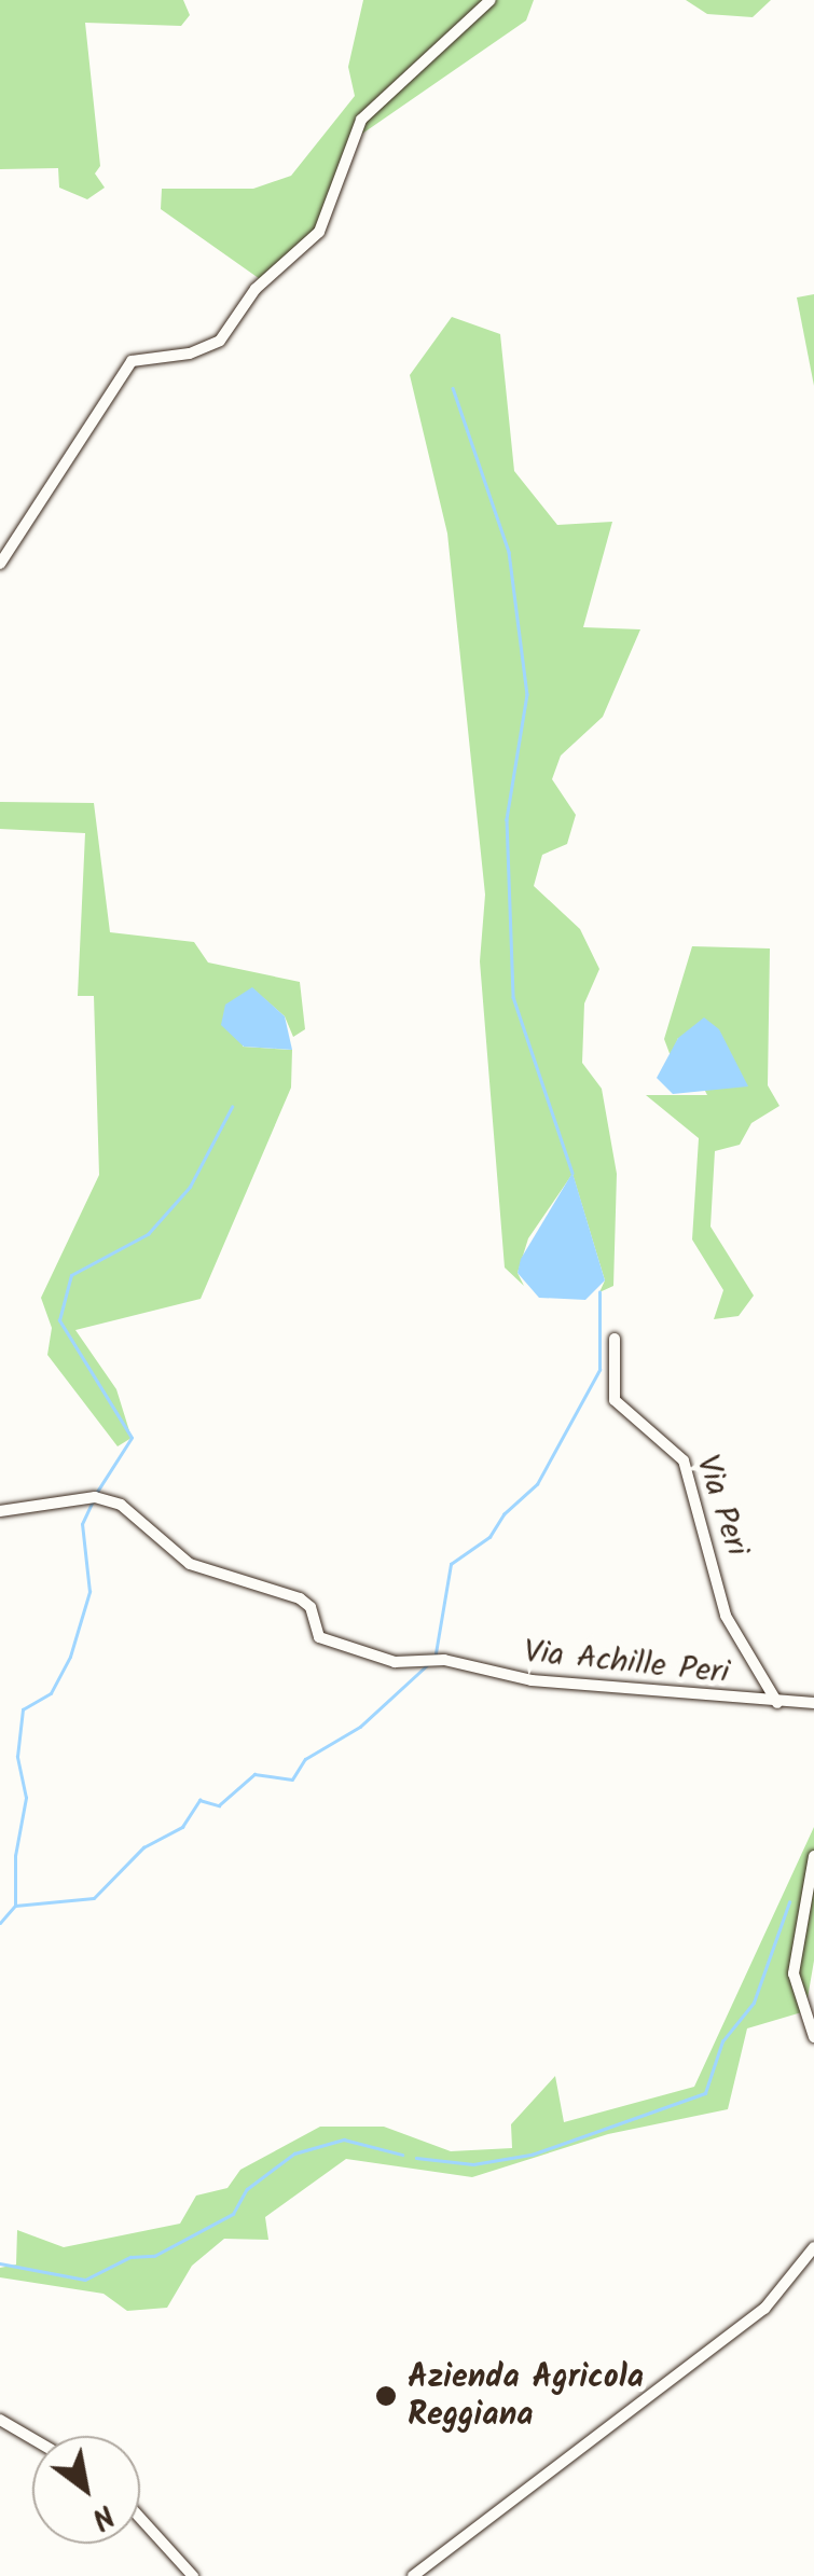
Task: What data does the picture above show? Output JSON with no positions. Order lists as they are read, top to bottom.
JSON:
{
  "streets": {
    "street": ["Via Peri", "Via Achille Peri"]
  },
  "crossings": [
    ["Via Peri", "Via Achille Peri"]
  ],
  "places": ["Azienda Agricola Reggiana"],
  "north": "bottom right"
}
